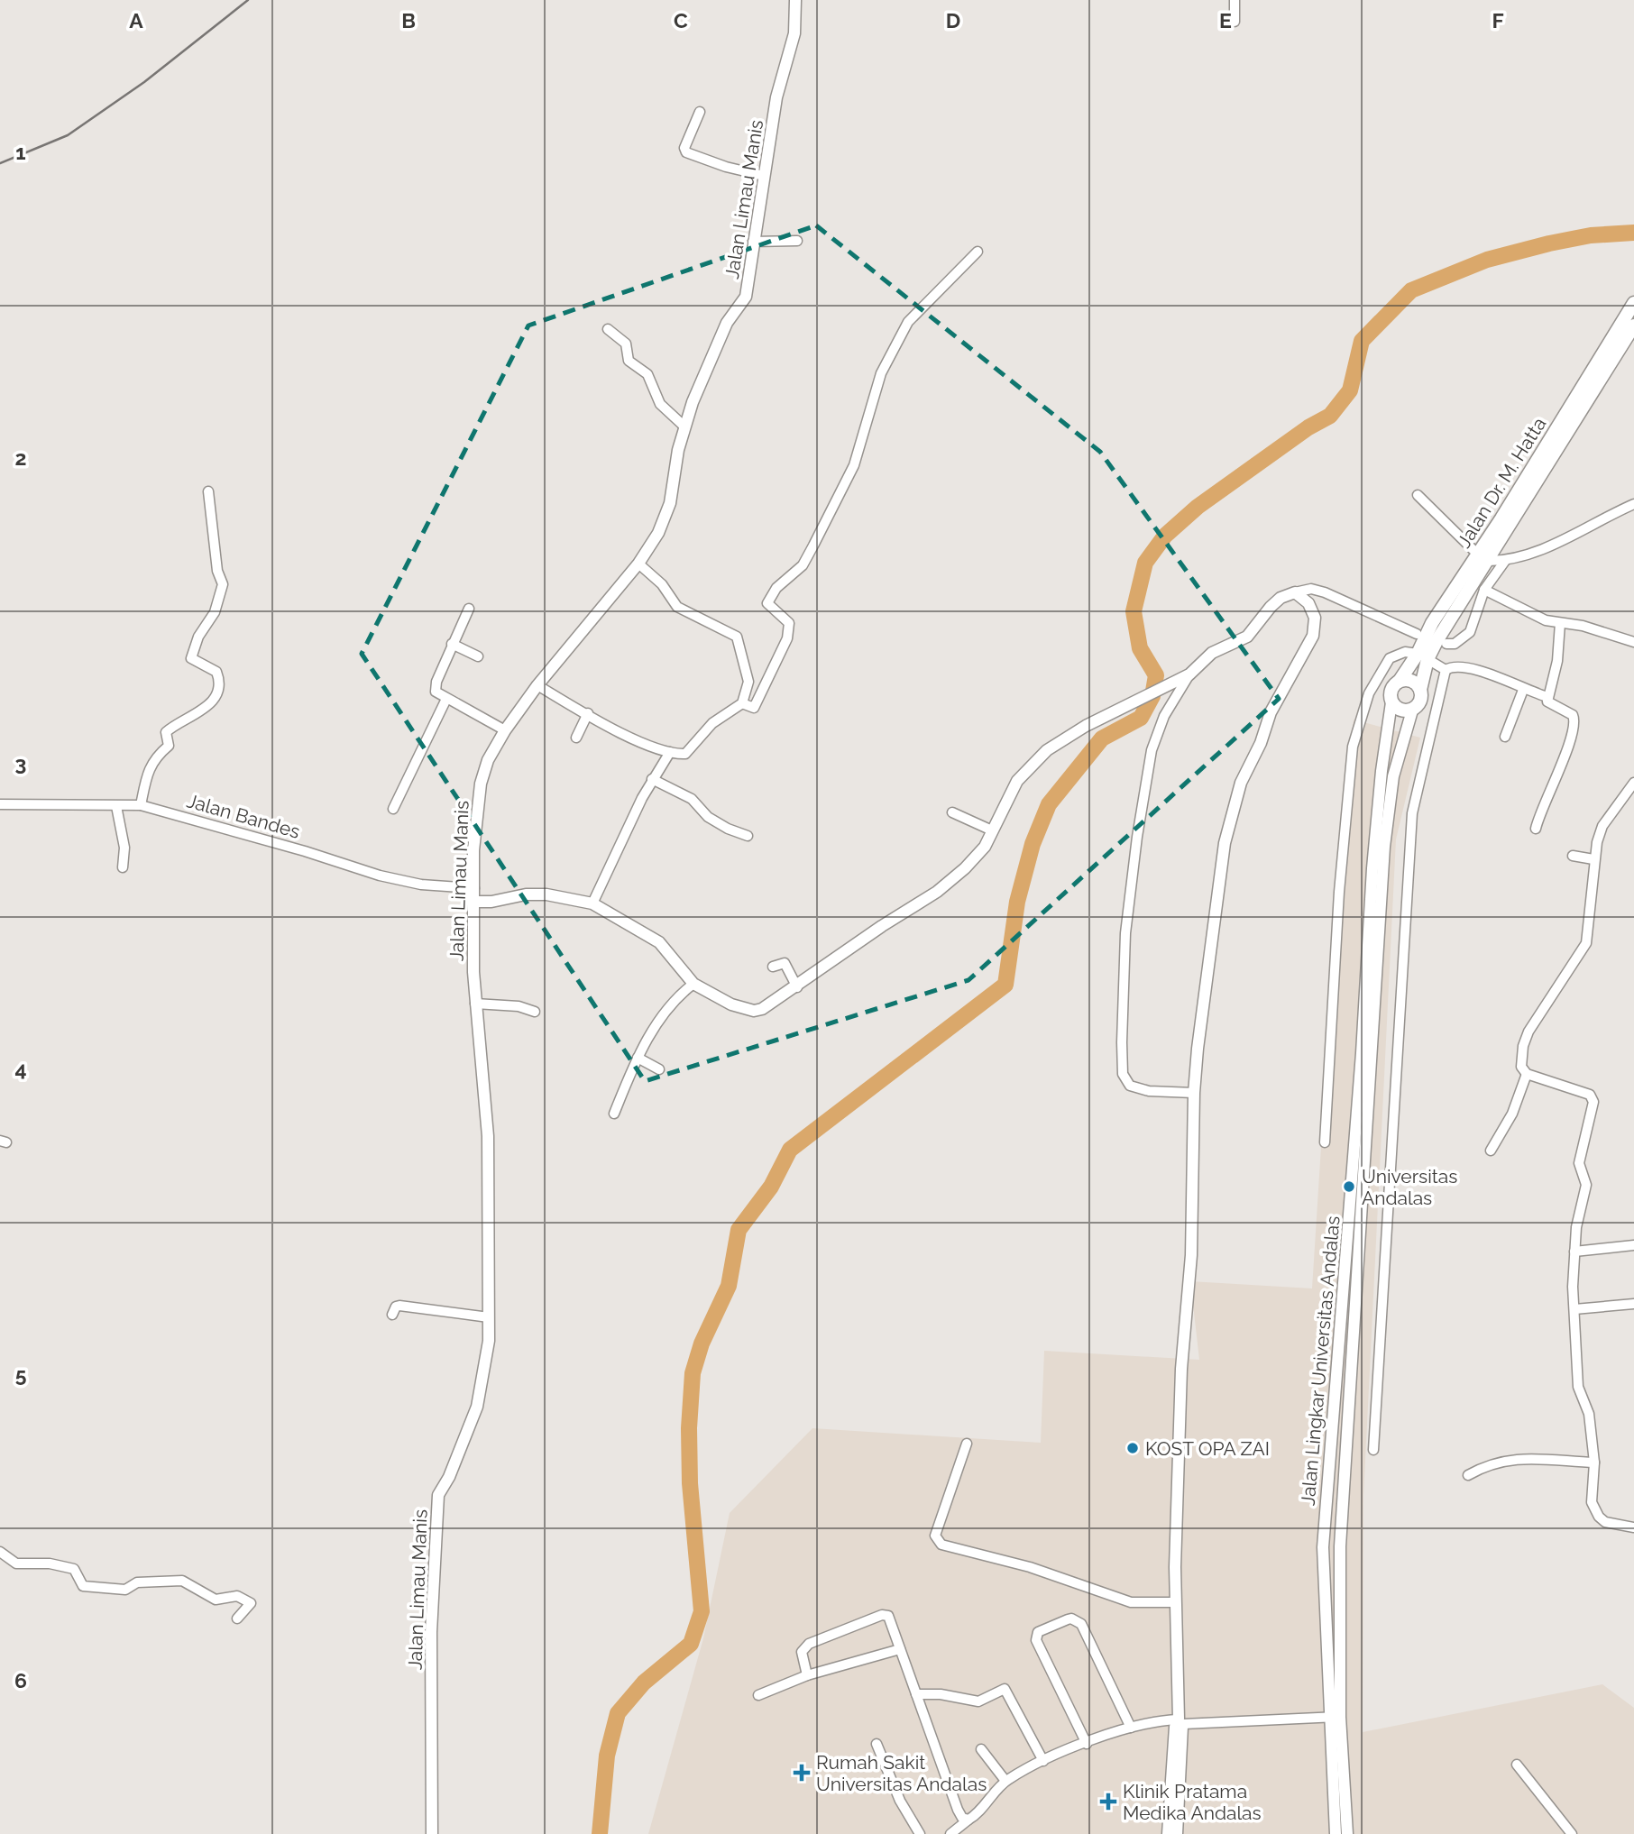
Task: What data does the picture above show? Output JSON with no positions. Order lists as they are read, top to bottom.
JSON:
{
  "streets": {
    "main road": ["Jalan Dr. M. Hatta"],
    "street": ["Jalan Limau Manis", "Jalan Bandes", "Jalan Lingkar Universitas Andalas"]
  },
  "crossings": [
    ["Jalan Limau Manis", "Jalan Bandes"],
    ["Jalan Dr. M. Hatta", "Jalan Lingkar Universitas Andalas"]
  ],
  "places": {
    "other": ["Universitas Andalas", "KOST OPA ZAI"],
    "health": ["Rumah Sakit Universitas Andalas", "Klinik Pratama Medika Andalas"]
  },
  "grid": {
    "columns": [
      "A",
      "B",
      "C",
      "D",
      "E",
      "F"
    ],
    "rows": [
      "1",
      "2",
      "3",
      "4",
      "5",
      "6"
    ]
  }
}
